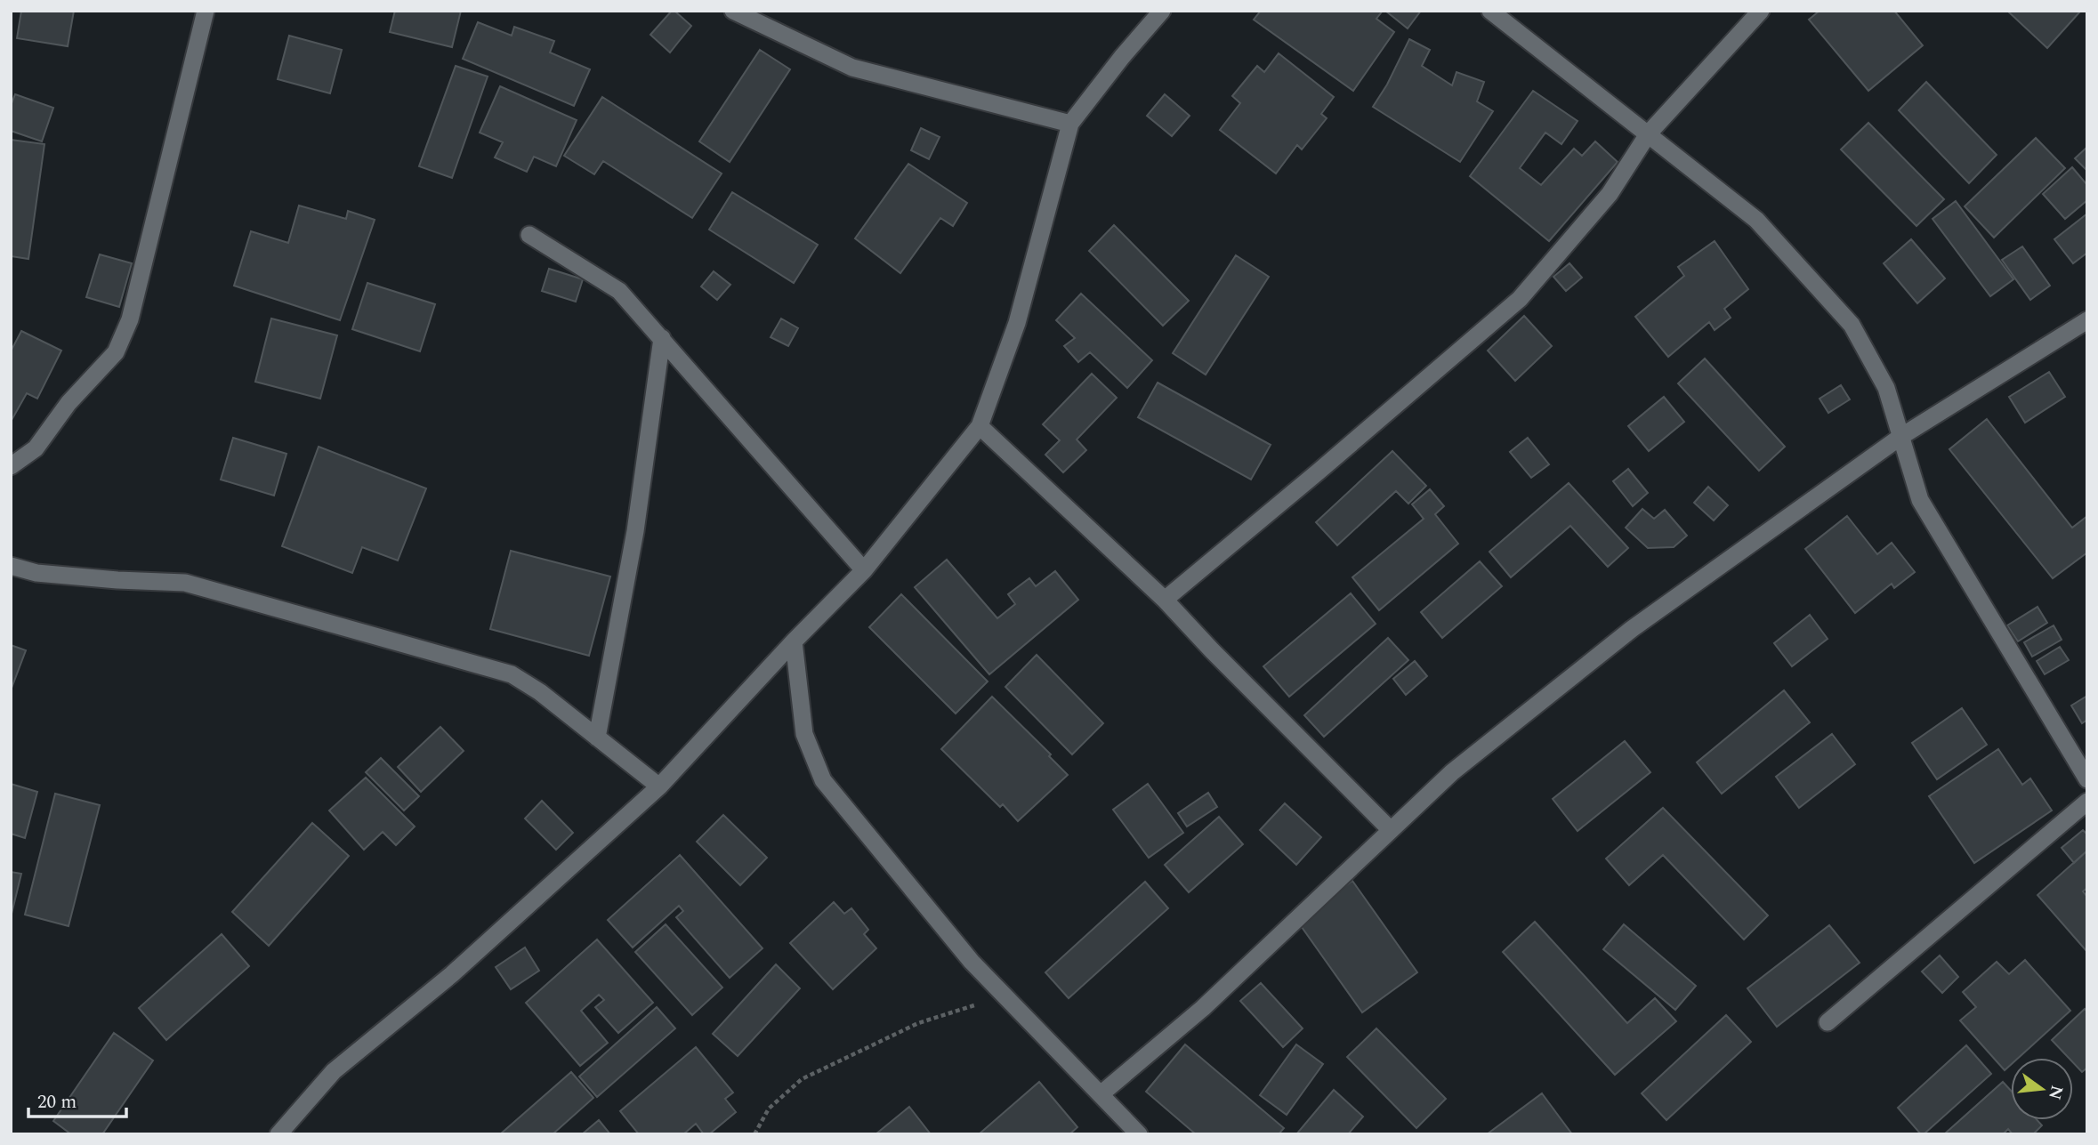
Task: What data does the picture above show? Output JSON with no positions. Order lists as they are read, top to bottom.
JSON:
{
  "scale_bar": "20 m",
  "north": "right"
}
